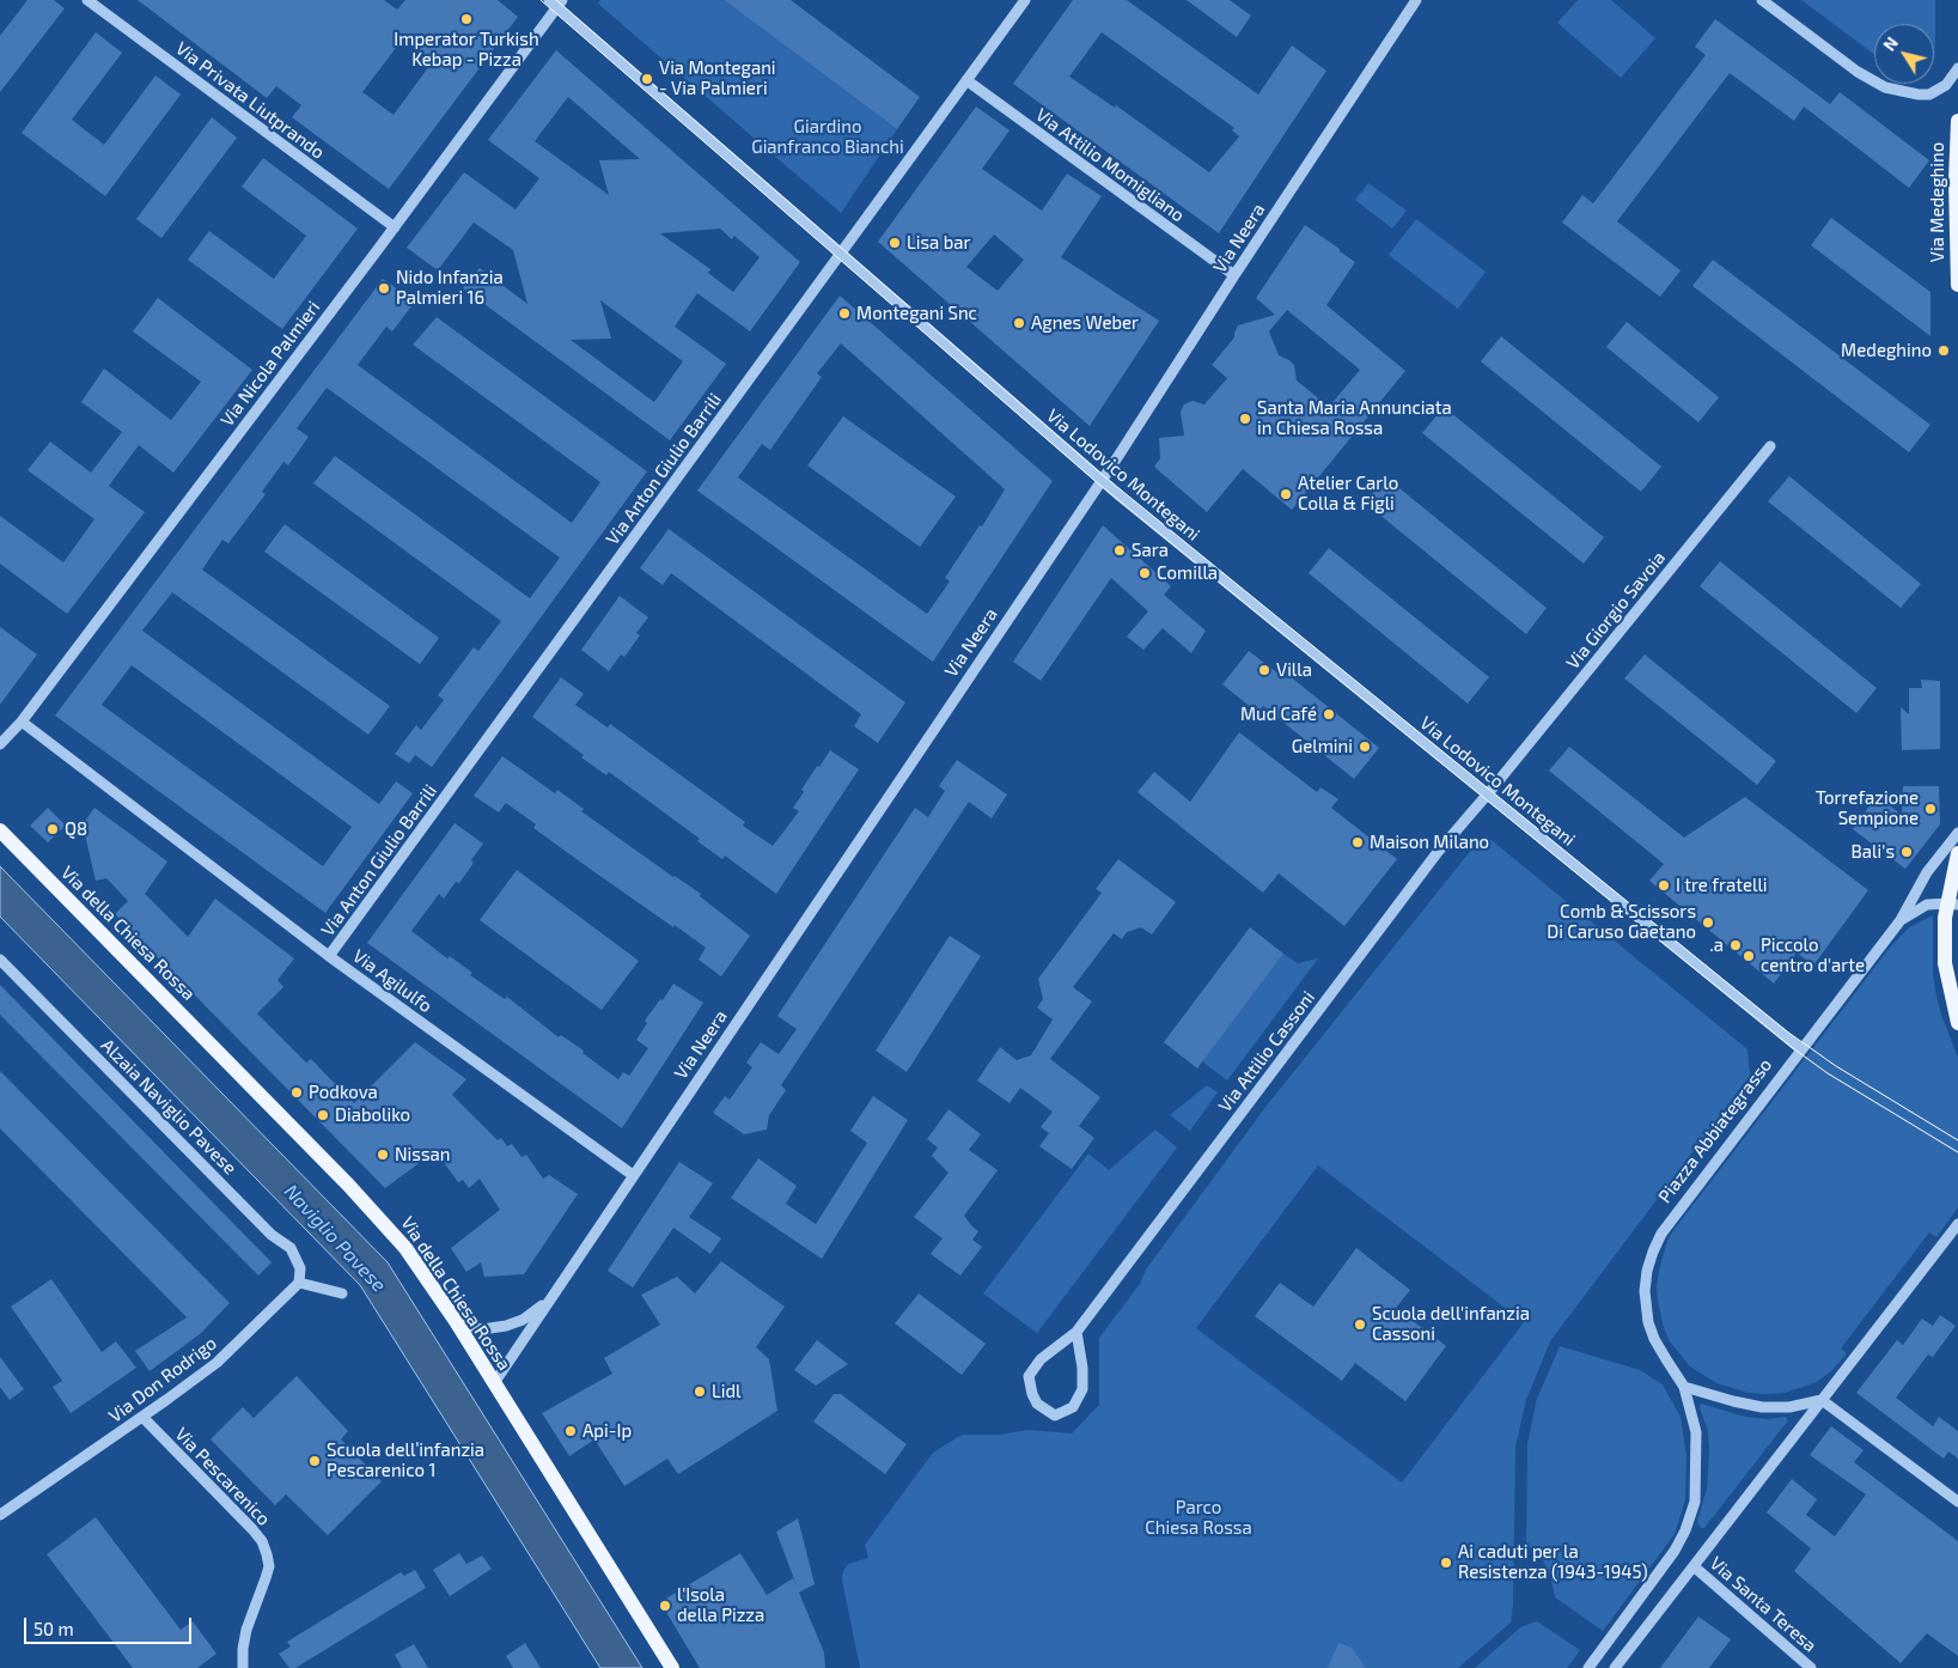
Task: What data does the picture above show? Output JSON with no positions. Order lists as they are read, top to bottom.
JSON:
{
  "streets": {
    "main road": ["Via Medeghino", "Via della Chiesa Rossa"],
    "street": [
      "Via Privata Liutprando",
      "Via Attilio Momigliano",
      "Via Neera",
      "Via Nicola Palmieri",
      "Via Anton Giulio Barrili",
      "Via Lodovico Montegani",
      "Via Giorgio Savoia",
      "Via Agilulfo",
      "Via Attilio Cassoni",
      "Alzaia Naviglio Pavese",
      "Piazza Abbiategrasso",
      "Via Don Rodrigo",
      "Via Pescarenico",
      "Via Santa Teresa"
    ]
  },
  "crossings": [
    ["Via Privata Liutprando", "Via Nicola Palmieri"],
    ["Via Attilio Momigliano", "Via Neera"],
    ["Via Attilio Momigliano", "Via Anton Giulio Barrili"],
    ["Via Neera", "Via Lodovico Montegani"],
    ["Via Neera", "Via della Chiesa Rossa"],
    ["Via Neera", "Via Agilulfo"],
    ["Via Nicola Palmieri", "Via Lodovico Montegani"],
    ["Via Nicola Palmieri", "Via Agilulfo"],
    ["Via Anton Giulio Barrili", "Via Lodovico Montegani"],
    ["Via Anton Giulio Barrili", "Via Agilulfo"],
    ["Via Lodovico Montegani", "Via Giorgio Savoia"],
    ["Via Lodovico Montegani", "Via Attilio Cassoni"],
    ["Via Lodovico Montegani", "Piazza Abbiategrasso"],
    ["Via Giorgio Savoia", "Via Attilio Cassoni"],
    ["Alzaia Naviglio Pavese", "Via Don Rodrigo"],
    ["Via Don Rodrigo", "Via Pescarenico"]
  ],
  "water": ["Naviglio Pavese"],
  "parks": ["Giardino Gianfranco Bianchi", "Parco Chiesa Rossa"],
  "places": [
    "Imperator Turkish Kebap - Pizza",
    "Via Montegani - Via Palmieri",
    "Lisa bar",
    "Nido Infanzia Palmieri 16",
    "Montegani Snc",
    "Agnes Weber",
    "Medeghino",
    "Santa Maria Annunciata in Chiesa Rossa",
    "Atelier Carlo Colla & Figli",
    "Sara",
    "Comilla",
    "Villa",
    "Mud Café",
    "Gelmini",
    "Torrefazione Sempione",
    "Q8",
    "Maison Milano",
    "Bali's",
    "I tre fratelli",
    "Comb & Scissors Di Caruso Gaetano",
    ".a",
    "Piccolo centro d'arte",
    "Podkova",
    "Diaboliko",
    "Nissan",
    "Scuola dell'infanzia Cassoni",
    "Lidl",
    "Api-Ip",
    "Scuola dell’infanzia Pescarenico 1",
    "Ai caduti per la Resistenza (1943-1945)",
    "l'Isola della Pizza"
  ],
  "scale_bar": "50 m",
  "north": "top left"
}
